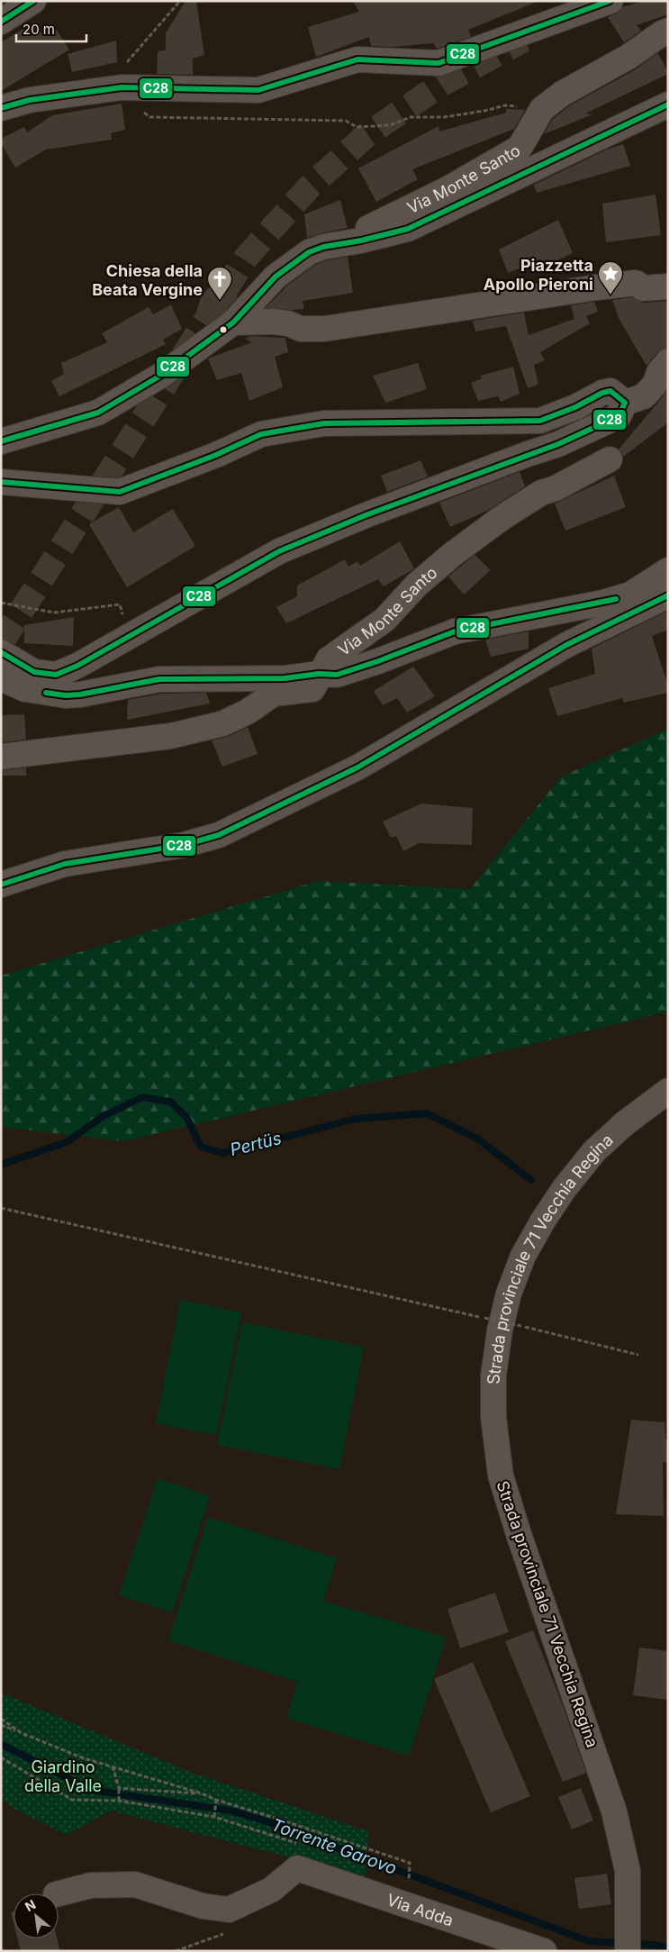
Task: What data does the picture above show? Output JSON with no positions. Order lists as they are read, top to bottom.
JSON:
{
  "streets": {
    "street": ["Via Monte Santo", "Strada provinciale 71 Vecchia Regina", "Via Adda"]
  },
  "water": ["Pertüs", "Torrente Garovo"],
  "parks": ["Giardino della Valle"],
  "places": {
    "place": ["Piazzetta Apollo Pieroni"],
    "church": ["Chiesa della Beata Vergine"]
  },
  "lines": ["transit line C28"],
  "scale_bar": "20 m",
  "north": "top left"
}
